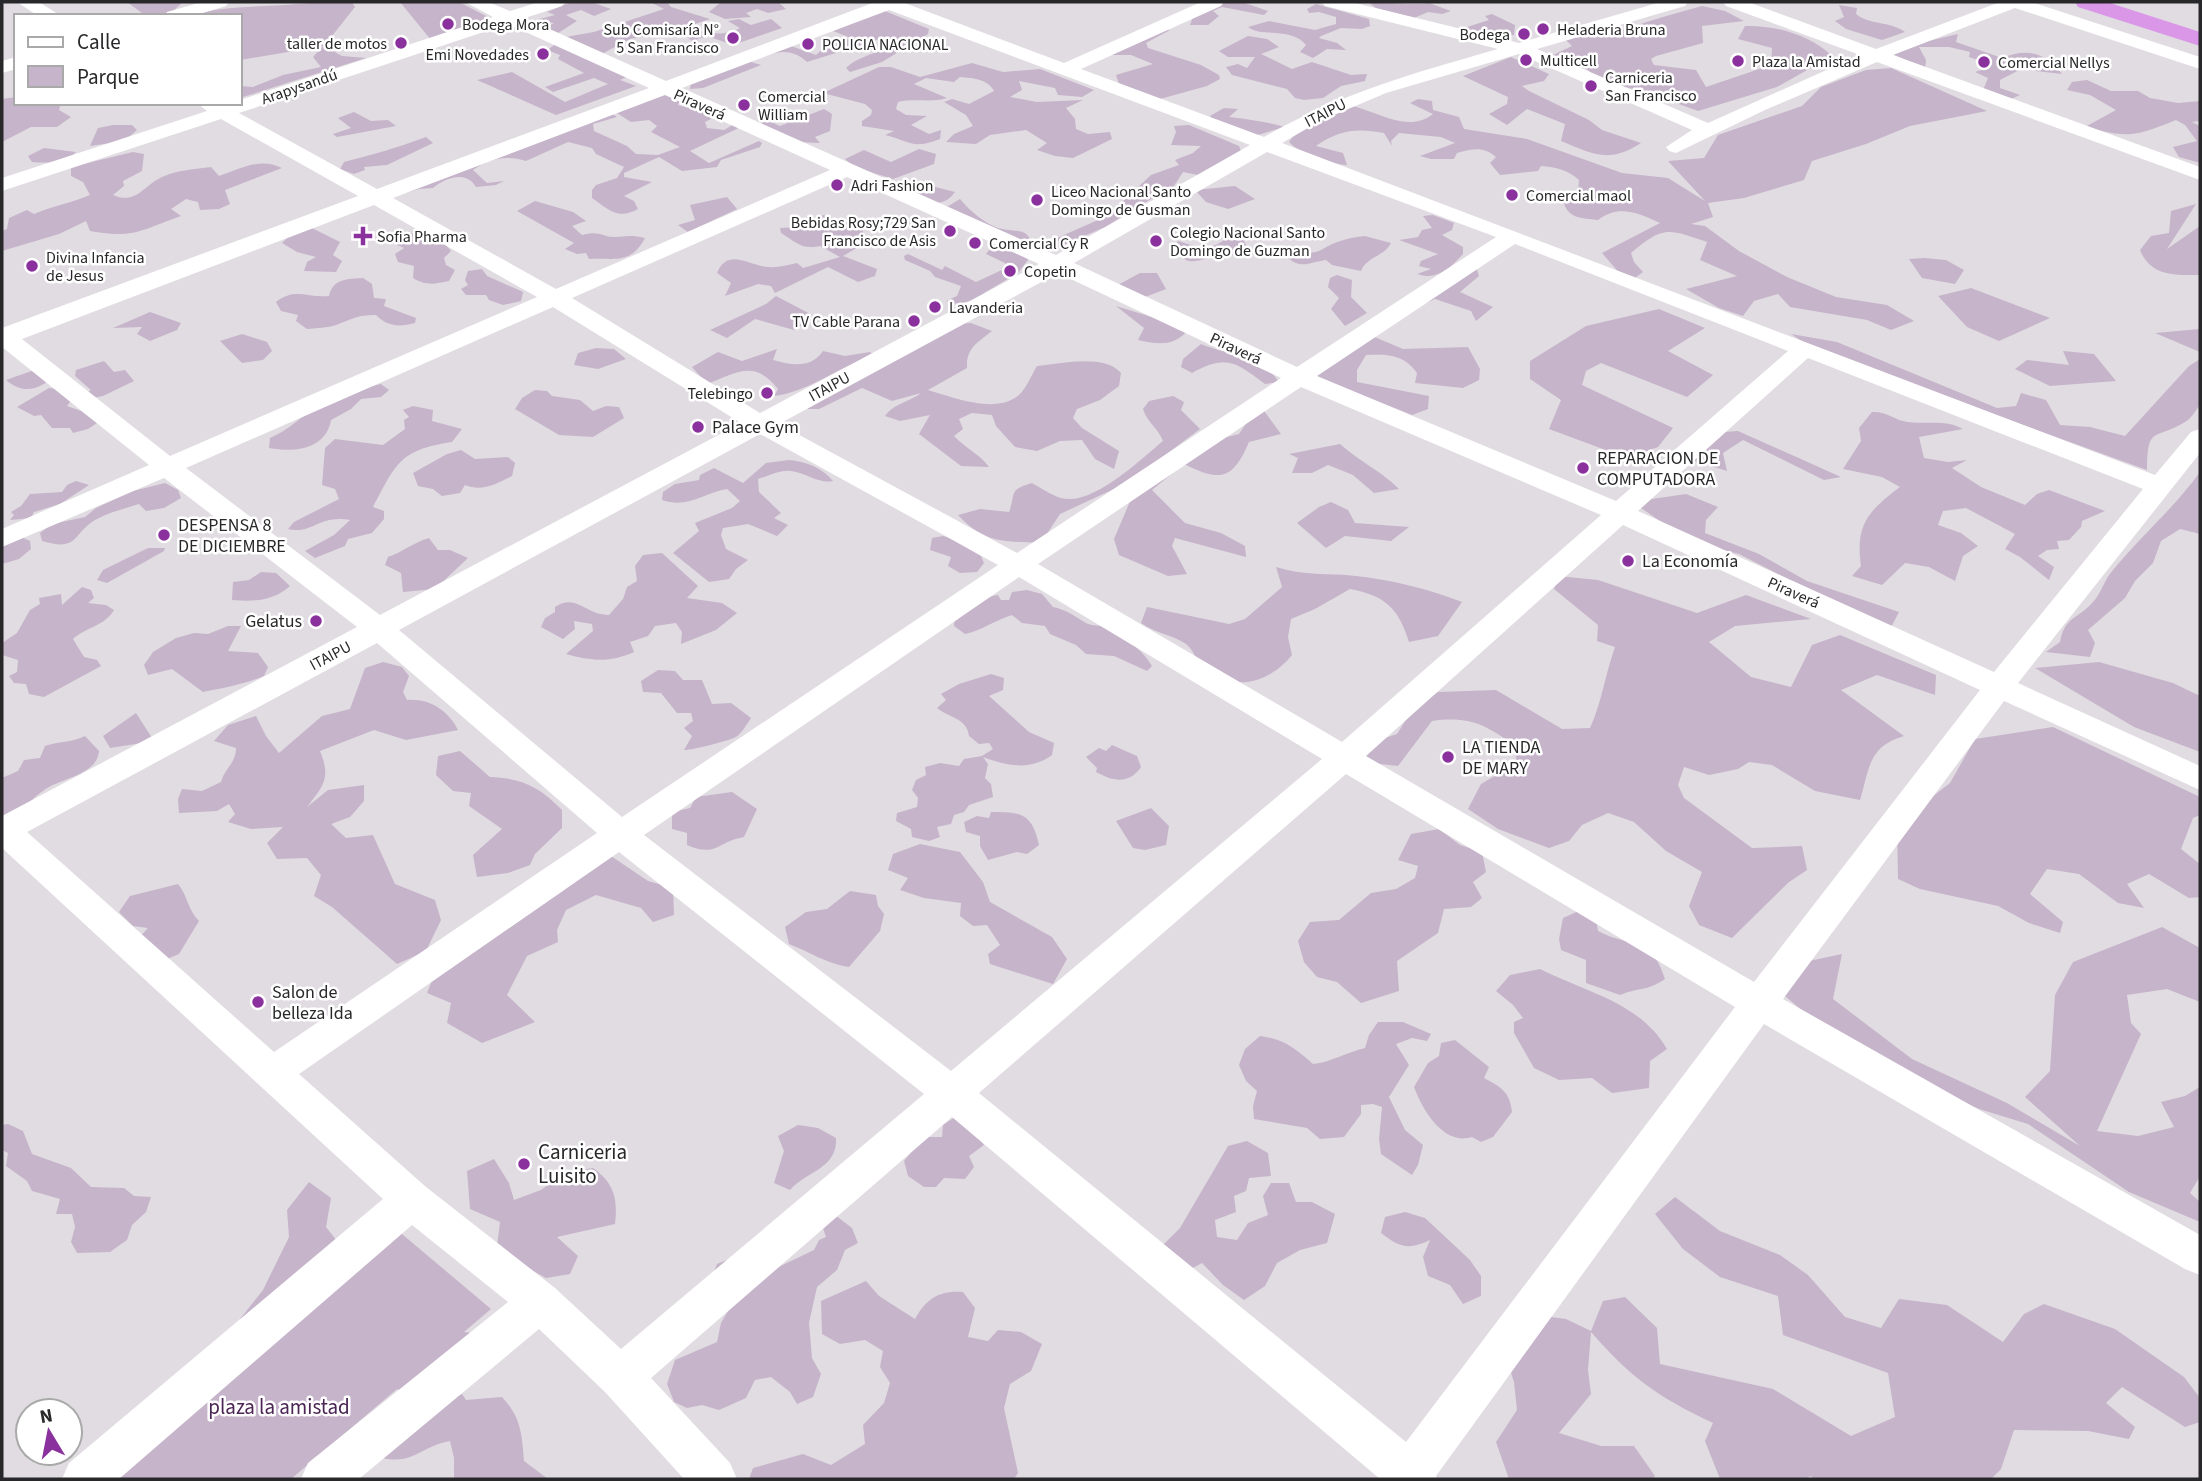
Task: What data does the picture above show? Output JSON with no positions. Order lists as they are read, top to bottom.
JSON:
{
  "streets": {
    "street": ["Arapysandú", "Piraverá", "ITAIPU"]
  },
  "crossings": [
    ["Arapysandú", "Piraverá"],
    ["Piraverá", "ITAIPU"]
  ],
  "parks": ["plaza la amistad"],
  "places": {
    "other": [
      "Bodega Mora",
      "Heladeria Bruna",
      "Bodega",
      "Sub Comisaría N° 5 San Francisco",
      "taller de motos",
      "POLICIA NACIONAL",
      "Emi Novedades",
      "Multicell",
      "Plaza la Amistad",
      "Comercial Nellys",
      "Carniceria San Francisco",
      "Comercial William",
      "Adri Fashion",
      "Comercial maol",
      "Liceo Nacional Santo Domingo de Gusman",
      "Bebidas Rosy;729 San Francisco de Asis",
      "Colegio Nacional Santo Domingo de Guzman",
      "Comercial Cy R",
      "Divina Infancia de Jesus",
      "Copetin",
      "Lavanderia",
      "TV Cable Parana",
      "Telebingo",
      "Palace Gym",
      "REPARACION DE COMPUTADORA",
      "DESPENSA 8 DE DICIEMBRE",
      "La Economía",
      "Gelatus",
      "LA TIENDA DE MARY",
      "Salon de belleza Ida",
      "Carniceria Luisito"
    ],
    "health": ["Sofia Pharma"]
  },
  "legend": ["Calle", "Parque"],
  "north": "top"
}
